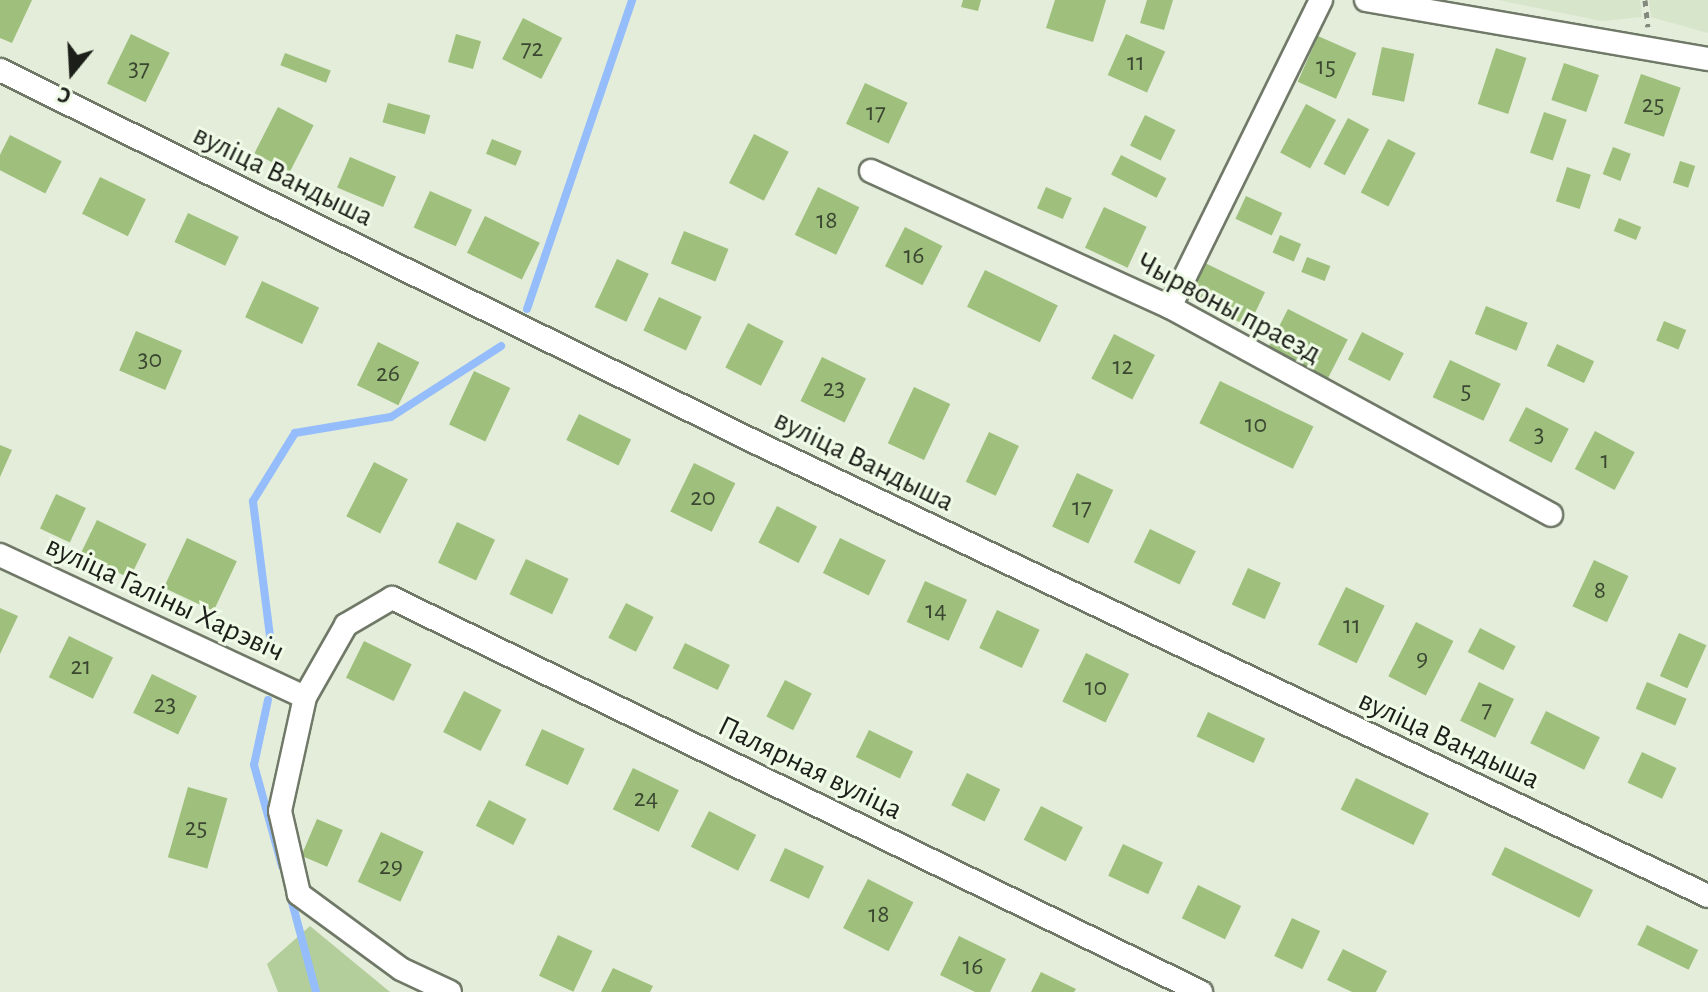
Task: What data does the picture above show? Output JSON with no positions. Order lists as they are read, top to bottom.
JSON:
{
  "streets": {
    "street": [
      "вуліца Вандыша",
      "Чырвоны праезд",
      "вуліца Галіны Харэвіч",
      "Палярная вуліца"
    ]
  },
  "crossings": [
    ["вуліца Галіны Харэвіч", "Палярная вуліца"]
  ],
  "house_numbers": [
    "72",
    "11",
    "15",
    "37",
    "25",
    "17",
    "18",
    "16",
    "30",
    "12",
    "26",
    "23",
    "5",
    "10",
    "3",
    "1",
    "20",
    "17",
    "8",
    "14",
    "11",
    "9",
    "21",
    "10",
    "23",
    "7",
    "24",
    "25",
    "29",
    "18",
    "16"
  ],
  "north": "bottom"
}
